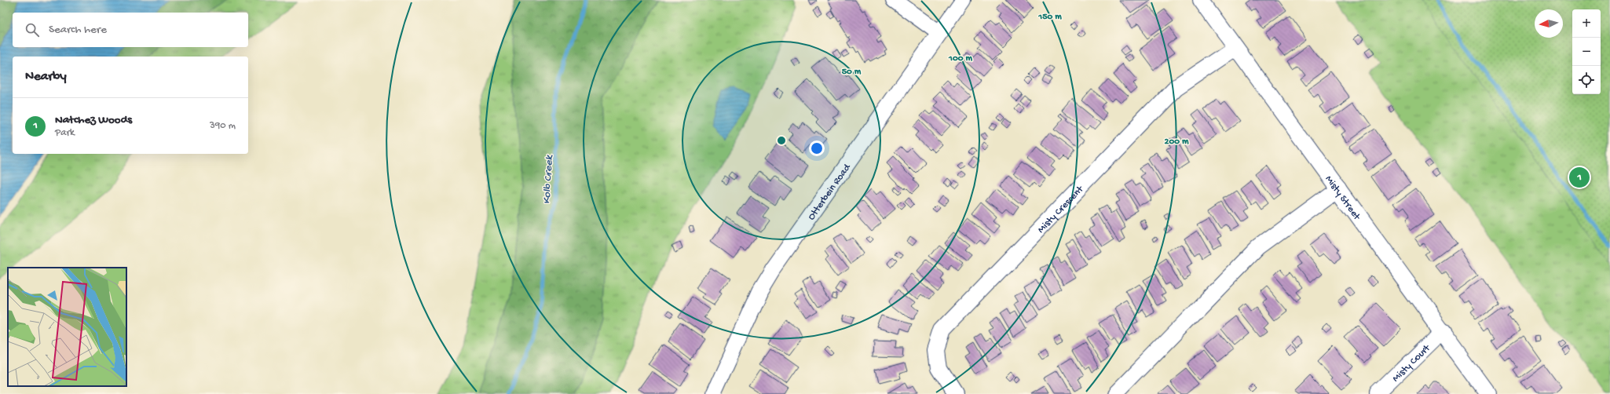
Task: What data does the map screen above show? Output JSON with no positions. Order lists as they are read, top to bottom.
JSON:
{
  "streets": {
    "street": [
      "Otterbein Road",
      "Misty Street",
      "Misty Crescent",
      "Misty Court"
    ]
  },
  "crossings": [
    ["Misty Street", "Misty Crescent"],
    ["Misty Street", "Misty Court"]
  ],
  "water": ["Kolb Creek"],
  "north": "left",
  "page": {
    "map_buttons": ["+", "−"],
    "search": "Search here",
    "heading": "Nearby",
    "list": [
      {
        "mark": "1",
        "name": "Natchez Woods",
        "note": "Park",
        "value": "390 m"
      }
    ],
    "pins": "1"
  },
  "rings": [
    "150 m",
    "100 m",
    "50 m",
    "200 m"
  ]
}
